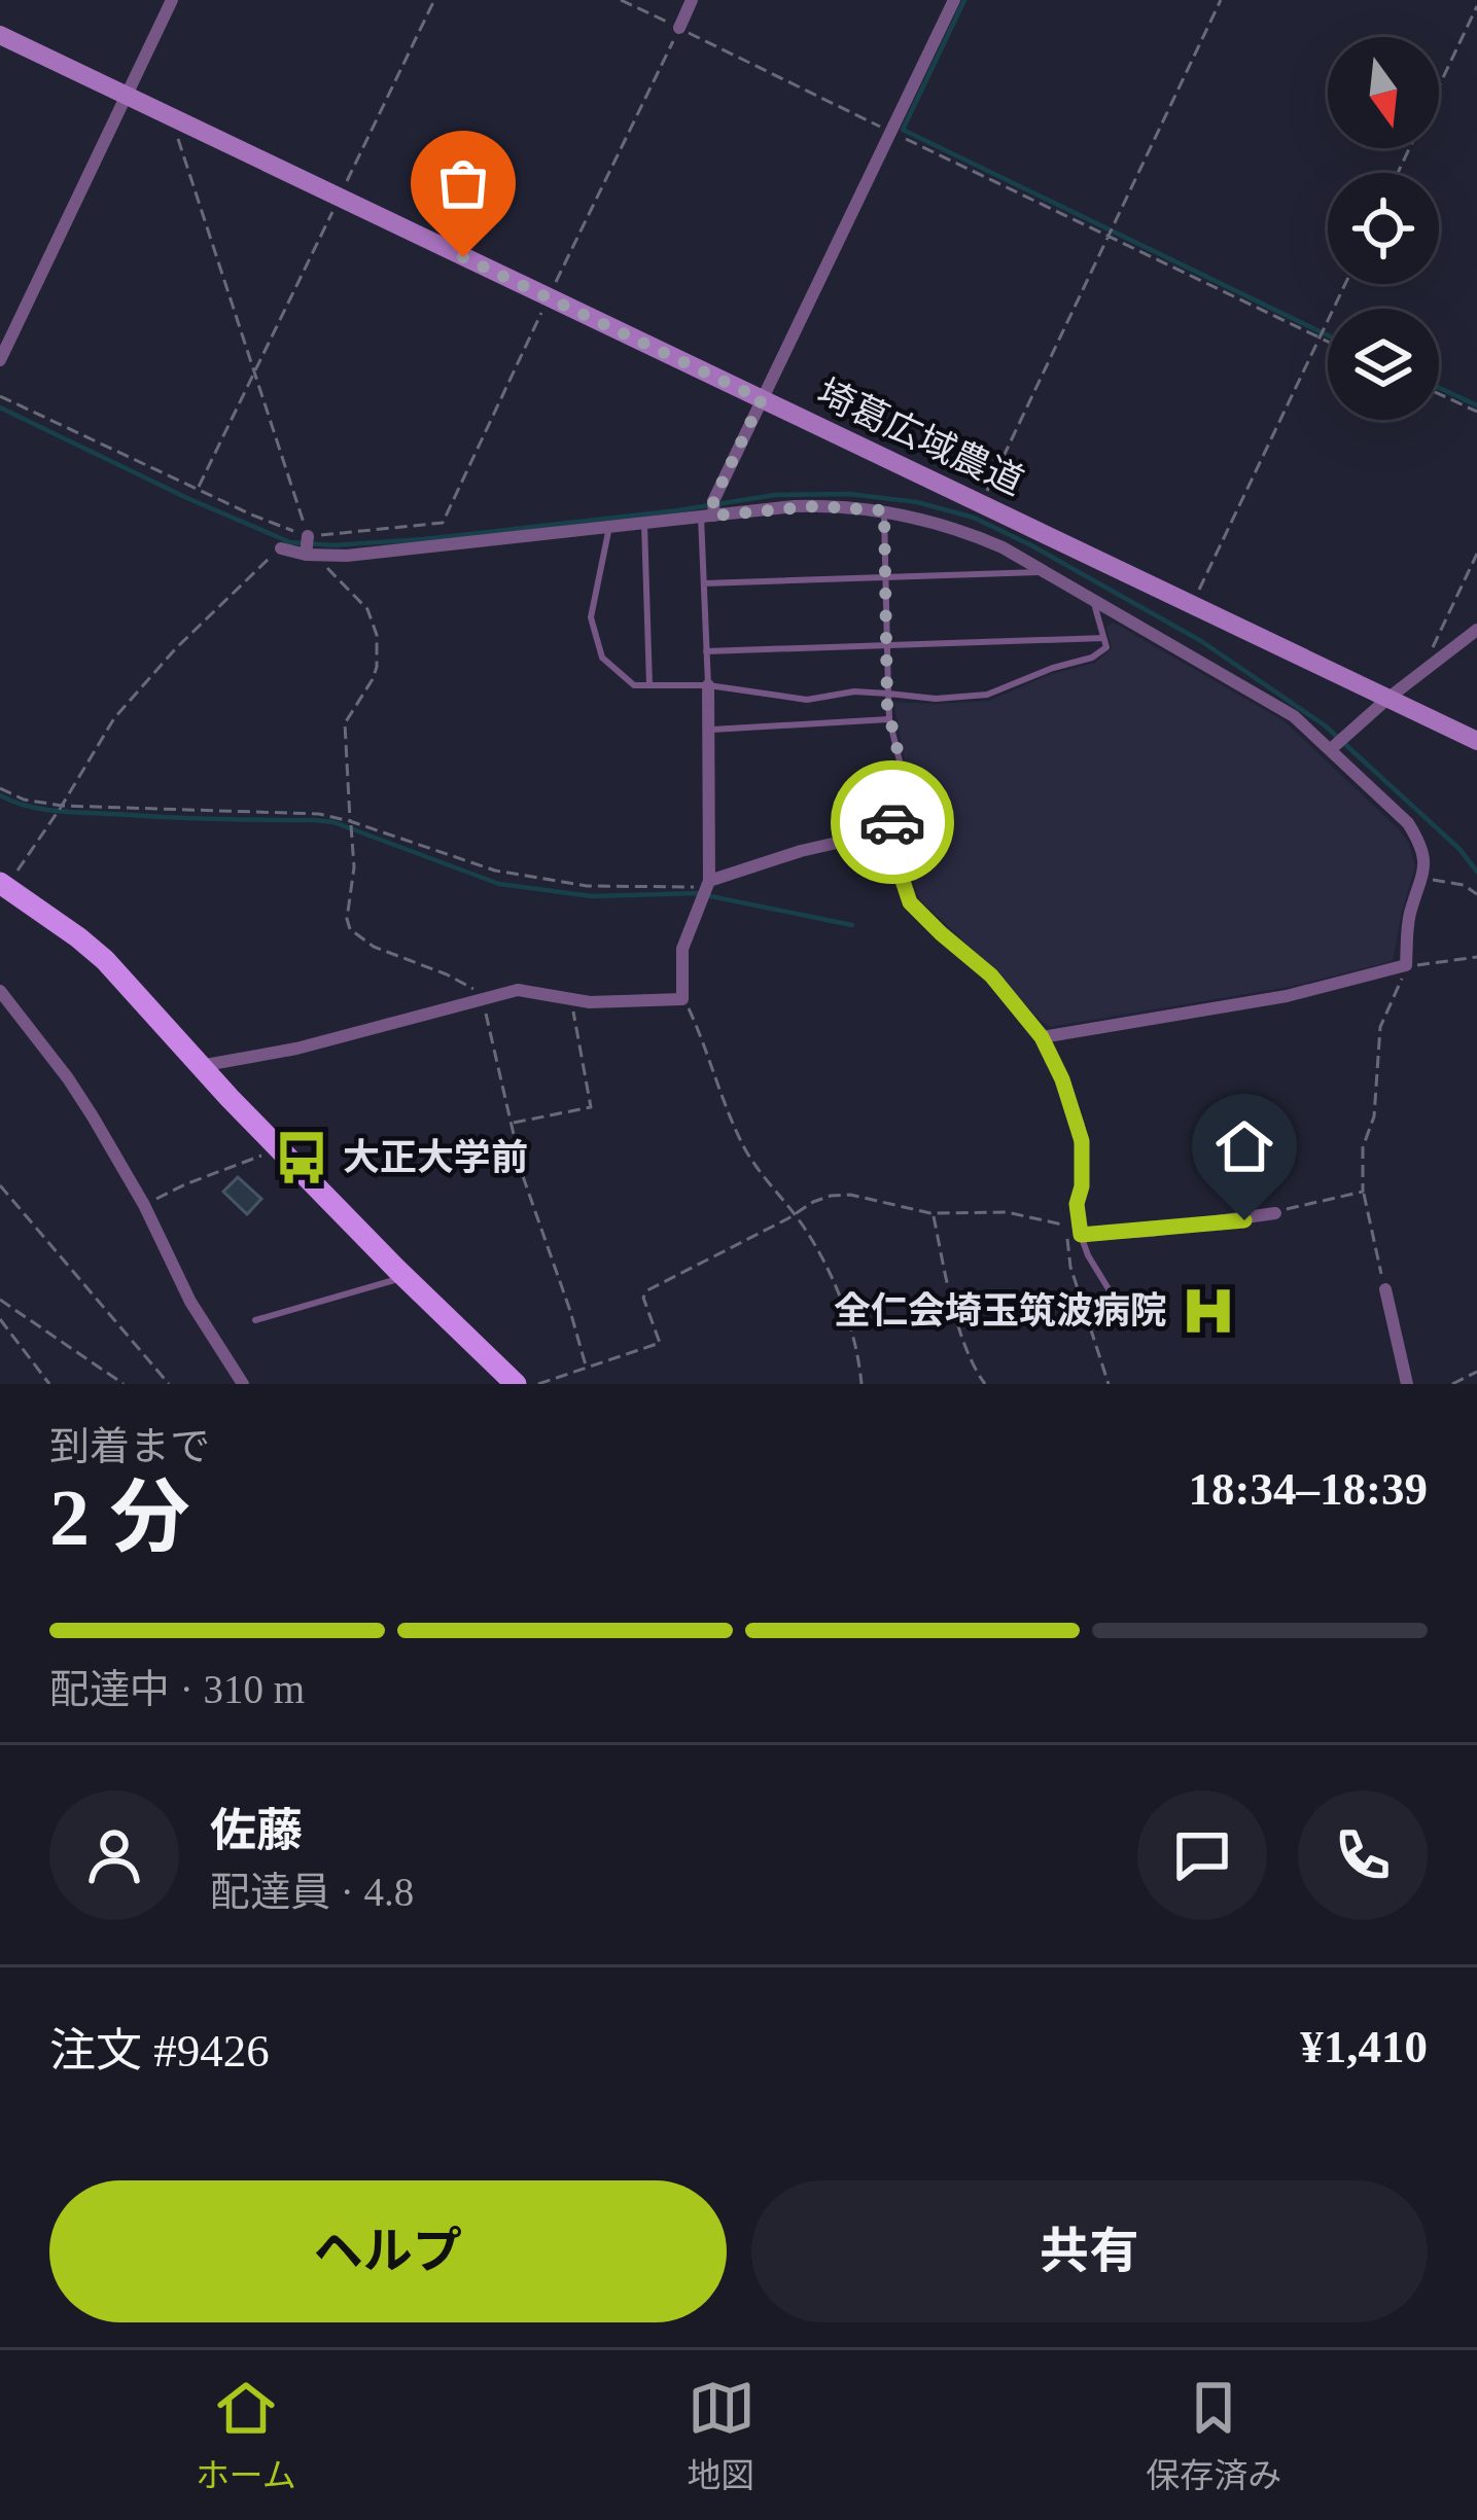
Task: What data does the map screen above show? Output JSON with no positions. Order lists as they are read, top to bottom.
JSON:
{
  "streets": {
    "street": ["埼葛広域農道"]
  },
  "places": {
    "bus stop": ["大正大学前"],
    "hospital": ["全仁会埼玉筑波病院"]
  },
  "north": "bottom",
  "page": {
    "heading": ["2 分", "到着まで", "18:34–18:39"],
    "panel": [
      "佐藤",
      "配達員 · 4.8",
      "注文 #9426",
      "¥1,410"
    ],
    "bar": "配達中 · 310 m",
    "buttons": ["ヘルプ", "共有"],
    "tabs": ["ホーム", "地図", "保存済み"]
  }
}
